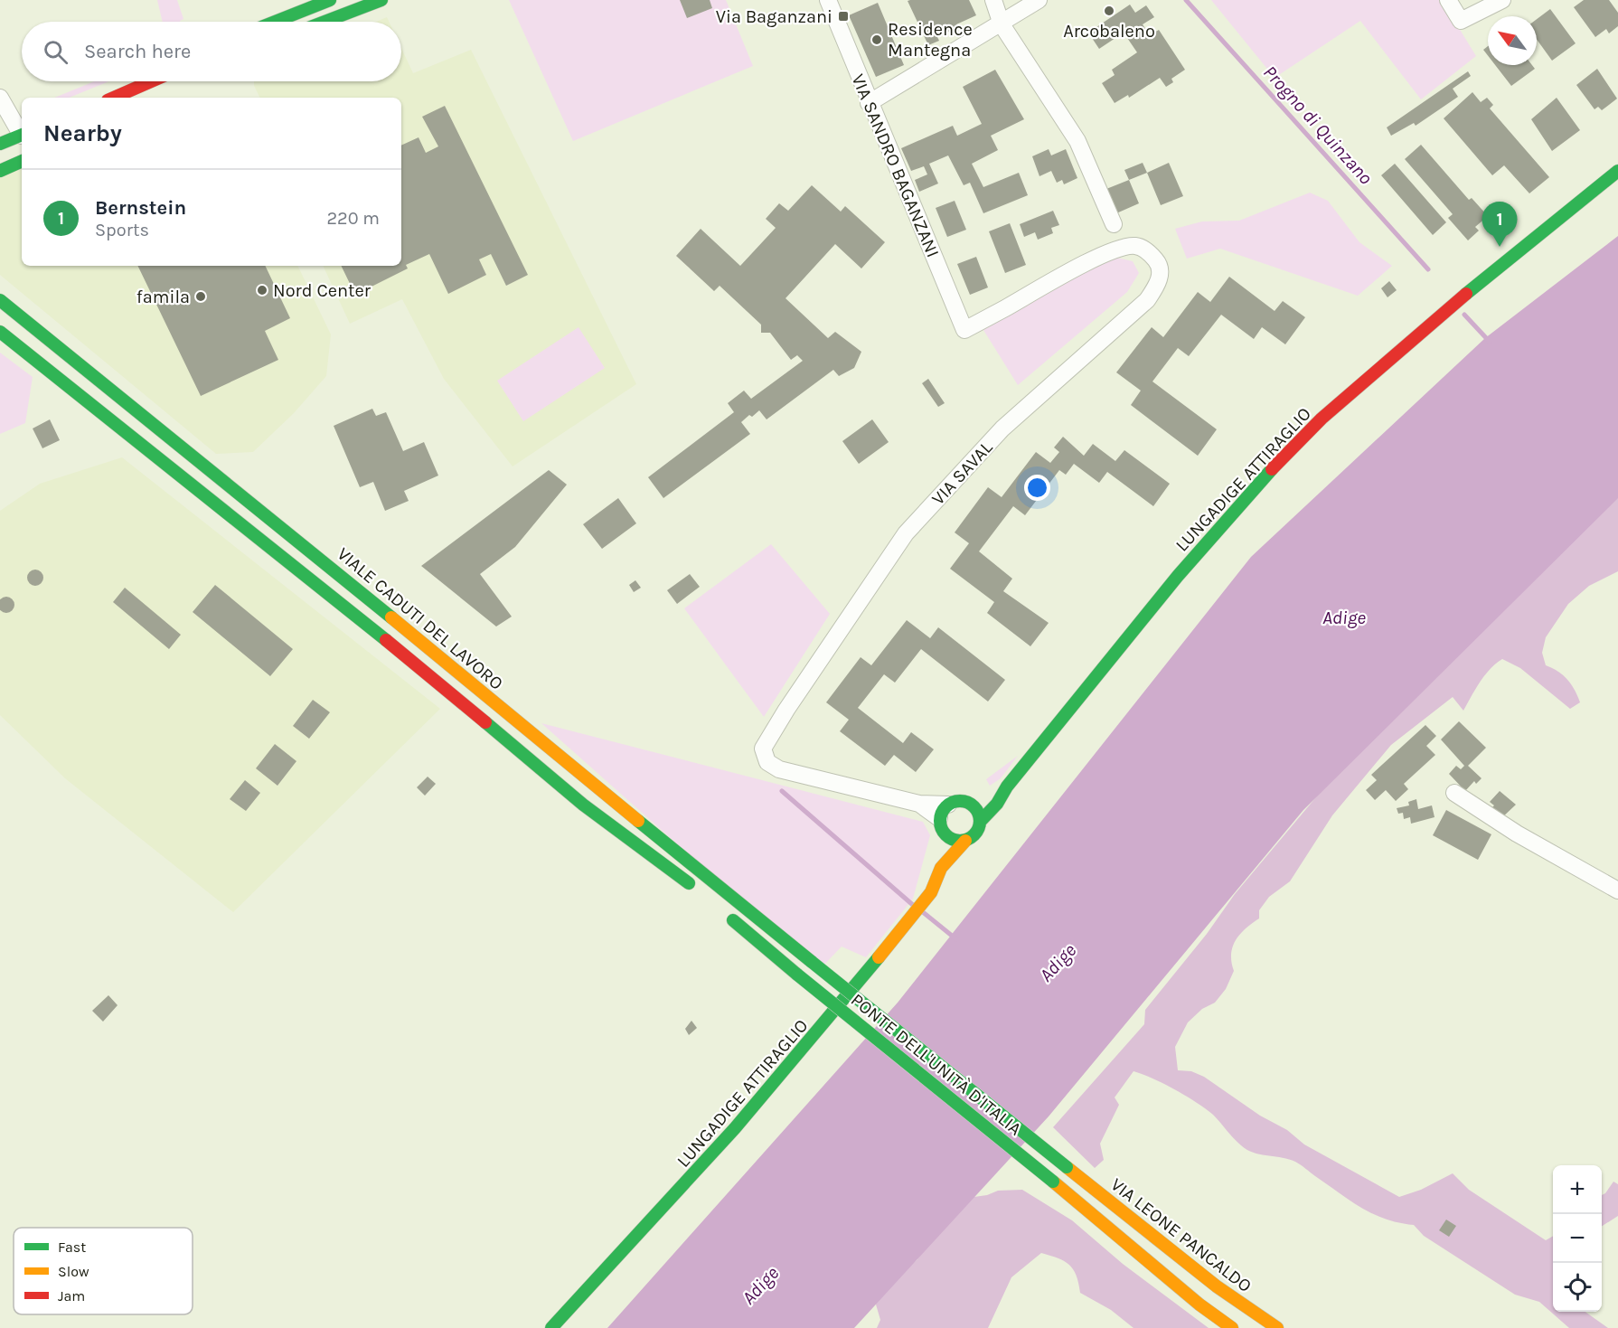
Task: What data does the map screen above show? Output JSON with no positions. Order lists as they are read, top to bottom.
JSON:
{
  "streets": {
    "main road": [
      "LUNGADIGE ATTIRAGLIO",
      "VIALE CADUTI DEL LAVORO",
      "PONTE DELL'UNITÀ D'ITALIA",
      "VIA LEONE PANCALDO"
    ],
    "street": ["VIA SANDRO BAGANZANI", "VIA SAVAL"]
  },
  "crossings": [
    ["VIA SANDRO BAGANZANI", "VIA SAVAL"],
    ["VIA SAVAL", "LUNGADIGE ATTIRAGLIO"],
    ["VIALE CADUTI DEL LAVORO", "PONTE DELL'UNITÀ D'ITALIA"],
    ["PONTE DELL'UNITÀ D'ITALIA", "VIA LEONE PANCALDO"]
  ],
  "water": ["Progno di Quinzano", "Adige"],
  "places": {
    "other": [
      "Arcobaleno",
      "Residence Mantegna",
      "Nord Center",
      "famila"
    ],
    "transit": ["Via Baganzani"]
  },
  "legend": ["Fast", "Slow", "Jam"],
  "north": "top left",
  "page": {
    "search": "Search here",
    "heading": "Nearby",
    "list": [
      {
        "mark": "1",
        "name": "Bernstein",
        "note": "Sports",
        "value": "220 m"
      }
    ],
    "pins": "1",
    "map_buttons": ["+", "−"]
  }
}
